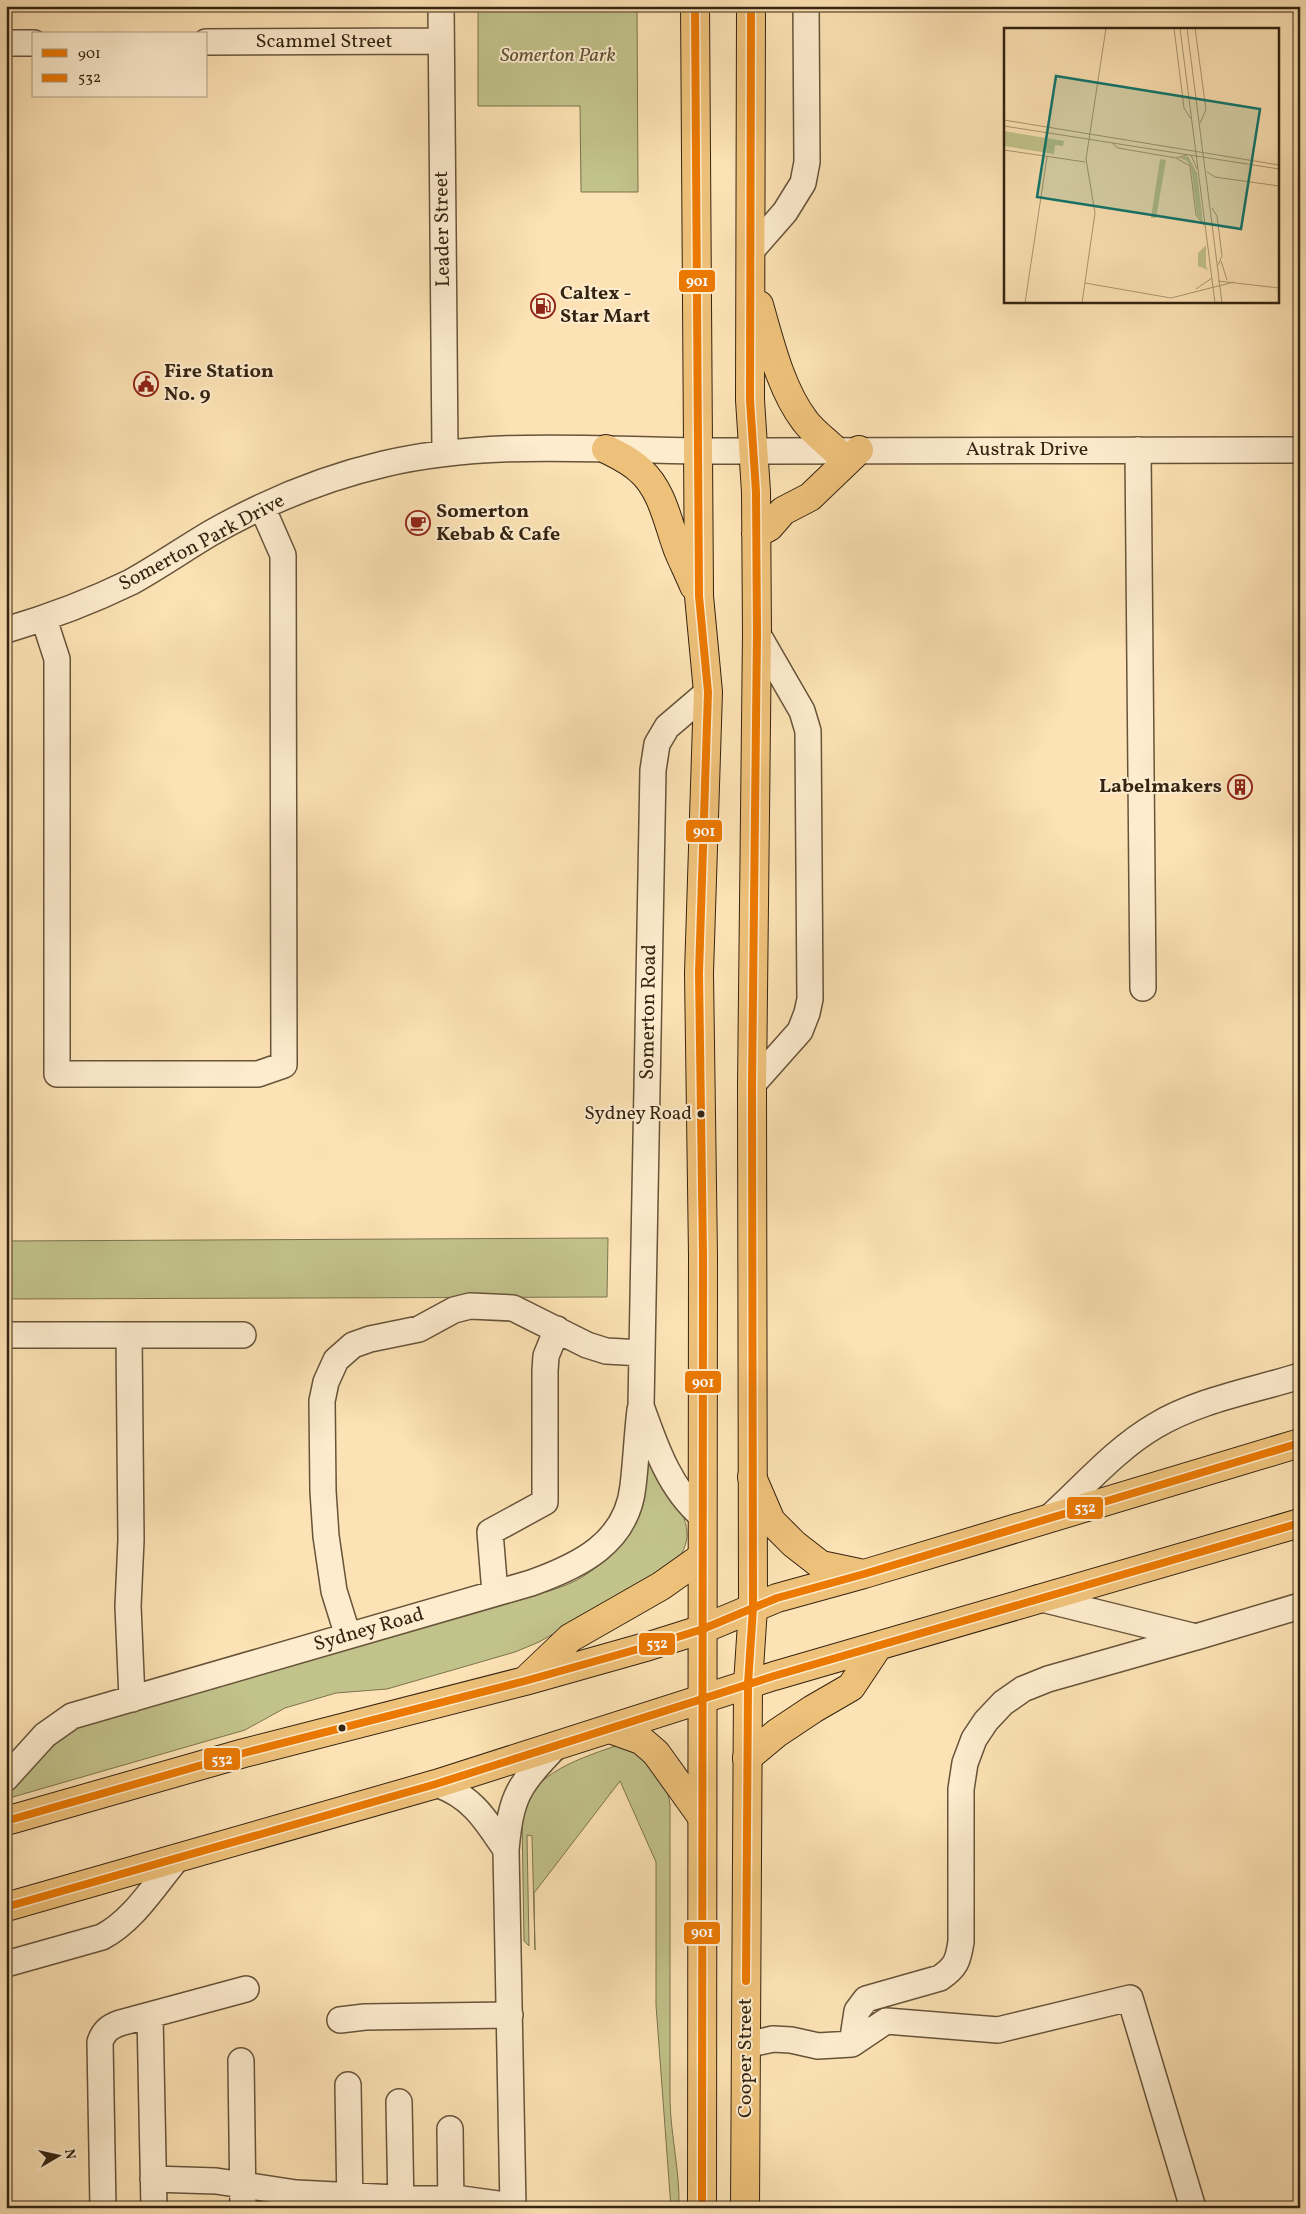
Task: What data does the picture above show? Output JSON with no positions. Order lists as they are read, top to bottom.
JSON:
{
  "streets": {
    "main road": ["Cooper Street"],
    "street": [
      "Scammel Street",
      "Leader Street",
      "Austrak Drive",
      "Somerton Park Drive",
      "Somerton Road",
      "Sydney Road"
    ]
  },
  "crossings": [
    ["Scammel Street", "Leader Street"],
    ["Leader Street", "Somerton Park Drive"],
    ["Austrak Drive", "Somerton Park Drive"],
    ["Somerton Road", "Sydney Road"]
  ],
  "parks": ["Somerton Park"],
  "places": {
    "fuel station": ["Caltex - Star Mart"],
    "public building": ["Fire Station No. 9"],
    "cafe": ["Somerton Kebab & Cafe"],
    "building": ["Labelmakers"],
    "other": ["Sydney Road"]
  },
  "lines": ["transit line 901", "transit line 532"],
  "legend": ["901", "532"],
  "north": "right"
}
